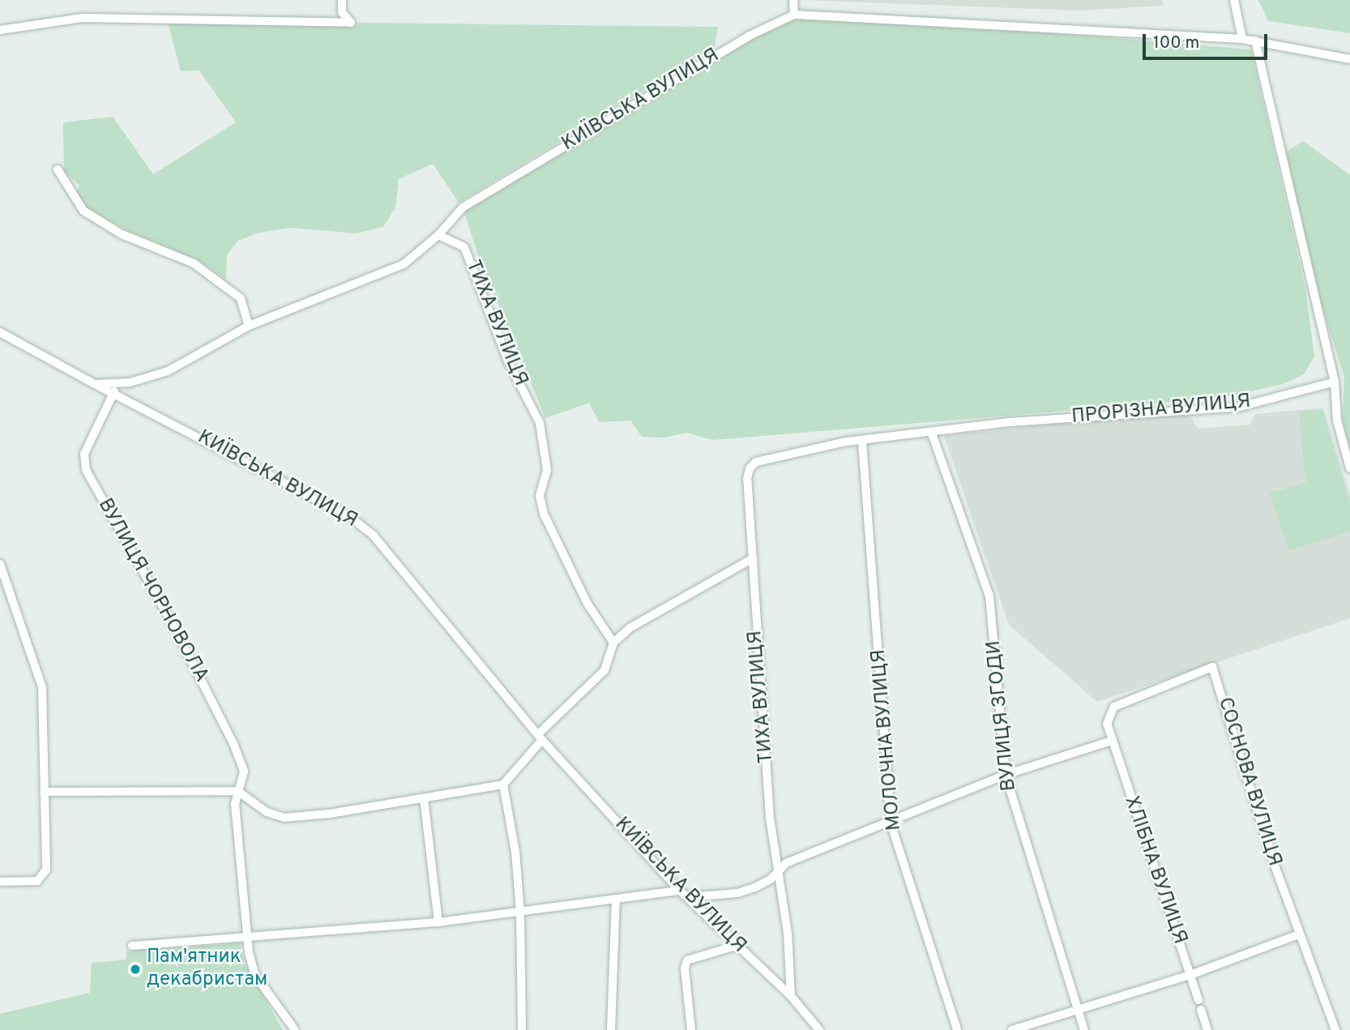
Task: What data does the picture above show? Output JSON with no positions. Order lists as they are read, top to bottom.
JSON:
{
  "streets": {
    "street": [
      "КИЇВСЬКА ВУЛИЦЯ",
      "ТИХА ВУЛИЦЯ",
      "ПРОРІЗНА ВУЛИЦЯ",
      "ВУЛИЦЯ ЧОРНОВОЛА",
      "ВУЛИЦЯ ЗГОДИ",
      "МОЛОЧНА ВУЛИЦЯ",
      "СОСНОВА ВУЛИЦЯ",
      "ХЛІБНА ВУЛИЦЯ"
    ]
  },
  "crossings": [
    ["КИЇВСЬКА ВУЛИЦЯ", "ТИХА ВУЛИЦЯ"],
    ["КИЇВСЬКА ВУЛИЦЯ", "ВУЛИЦЯ ЧОРНОВОЛА"],
    ["ТИХА ВУЛИЦЯ", "ПРОРІЗНА ВУЛИЦЯ"],
    ["ТИХА ВУЛИЦЯ", "МОЛОЧНА ВУЛИЦЯ"],
    ["ПРОРІЗНА ВУЛИЦЯ", "ВУЛИЦЯ ЗГОДИ"],
    ["ПРОРІЗНА ВУЛИЦЯ", "МОЛОЧНА ВУЛИЦЯ"],
    ["СОСНОВА ВУЛИЦЯ", "ХЛІБНА ВУЛИЦЯ"]
  ],
  "places": ["Пам'ятник декабристам"],
  "scale_bar": "100 m"
}
